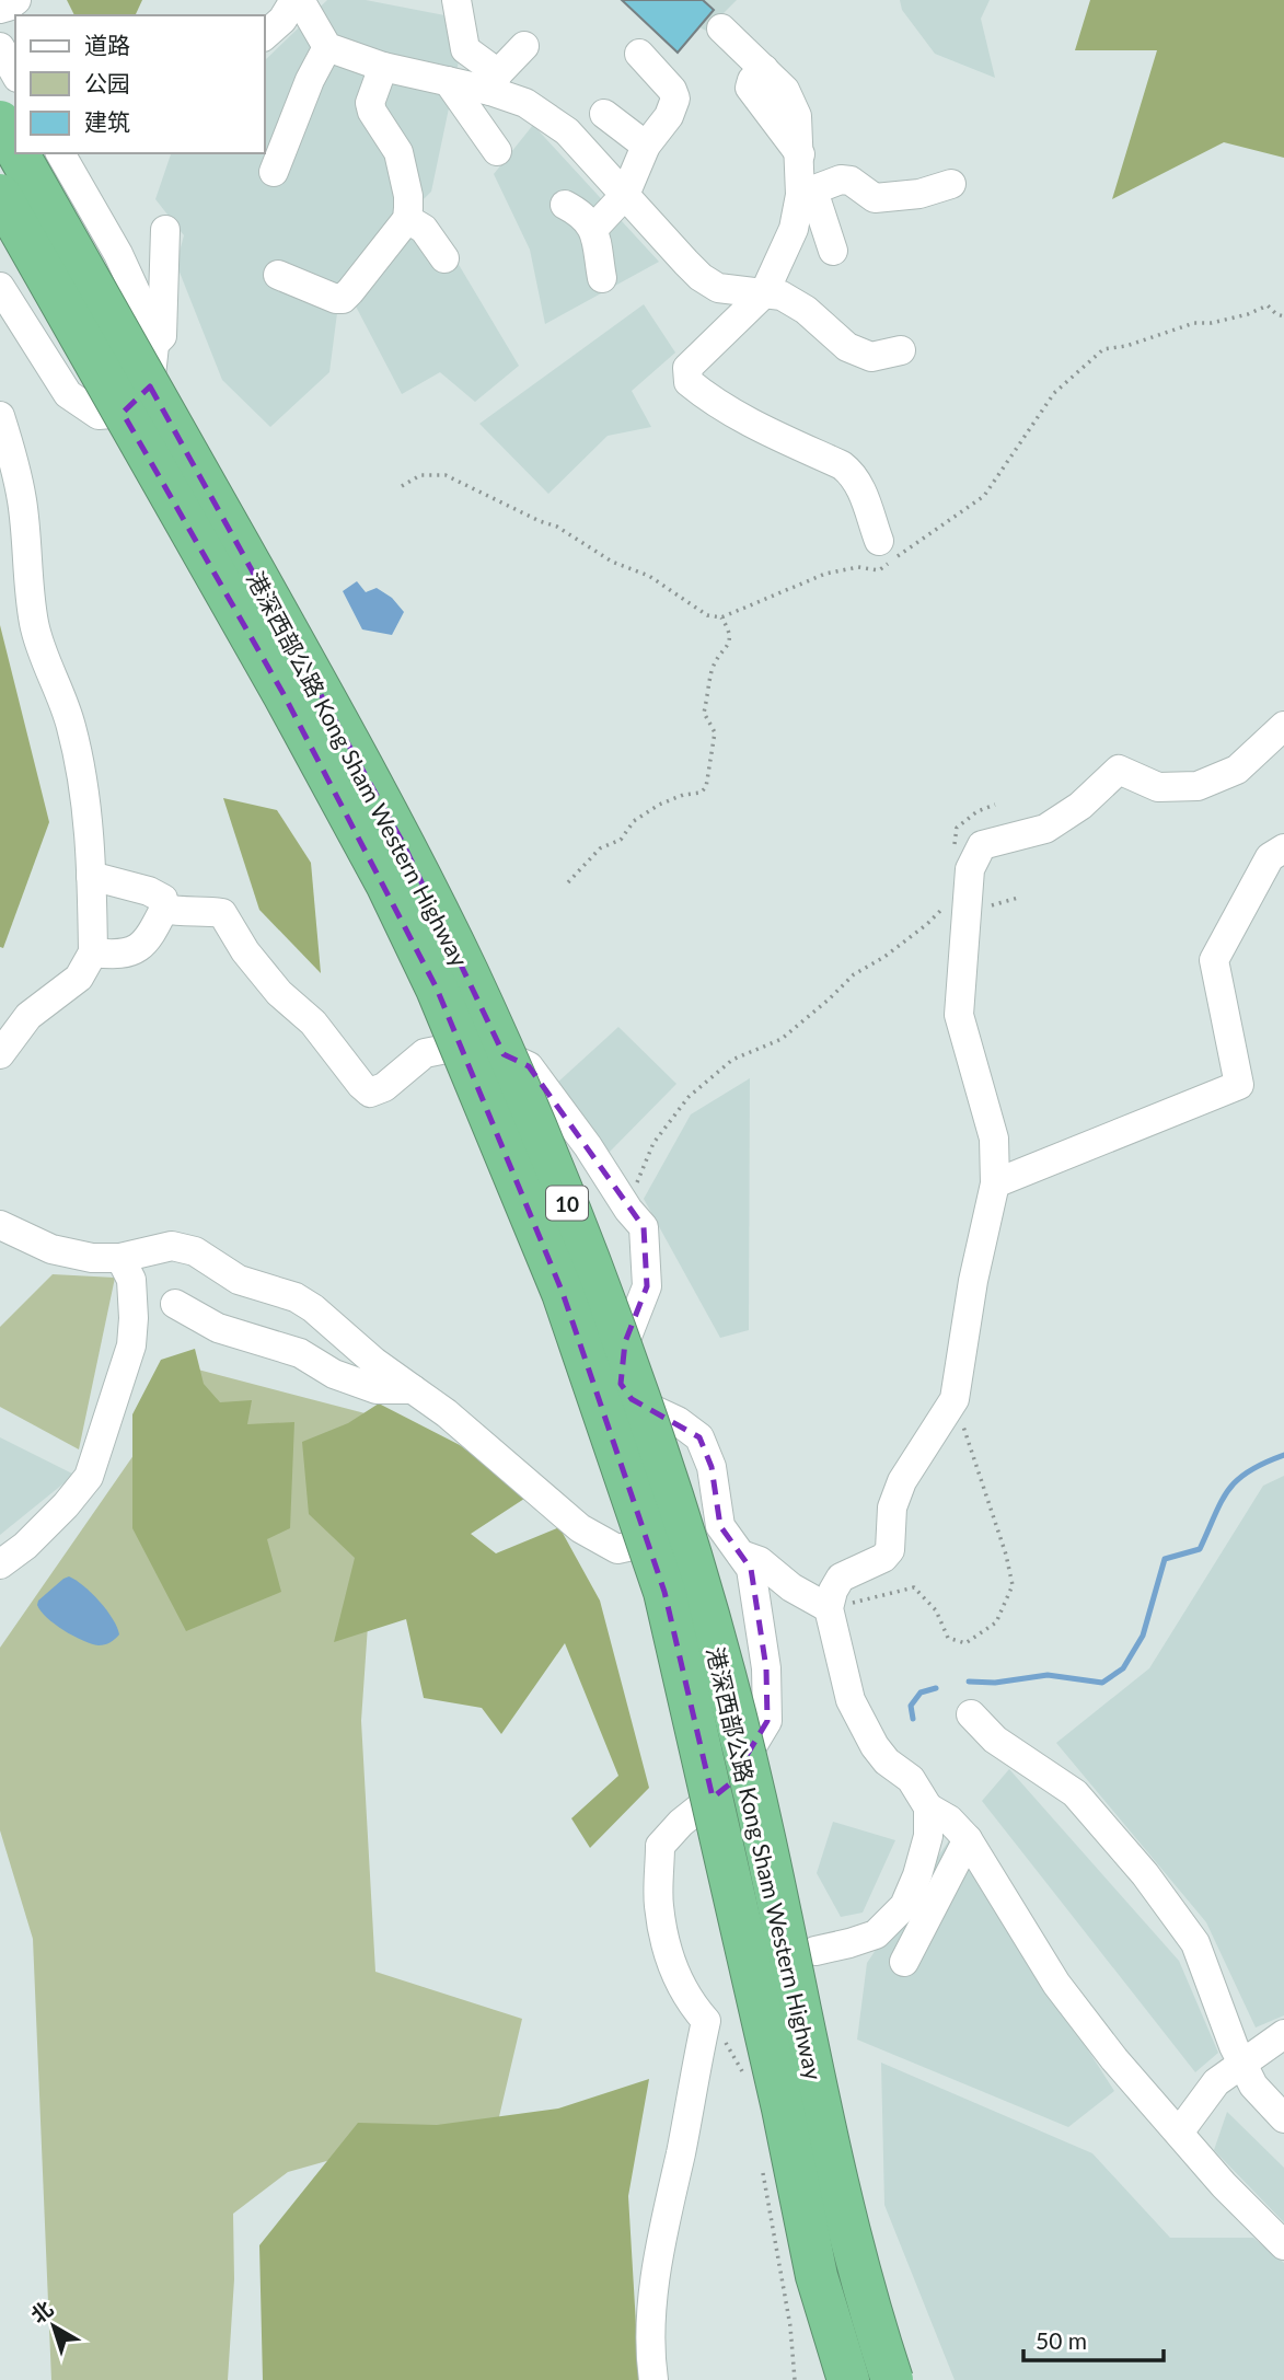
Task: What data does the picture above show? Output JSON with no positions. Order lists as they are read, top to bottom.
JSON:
{
  "streets": {
    "highway": ["港深西部公路 Kong Sham Western Highway", "10"]
  },
  "legend": ["道路", "公园", "建筑"],
  "scale_bar": "50 m",
  "north": "top left"
}
